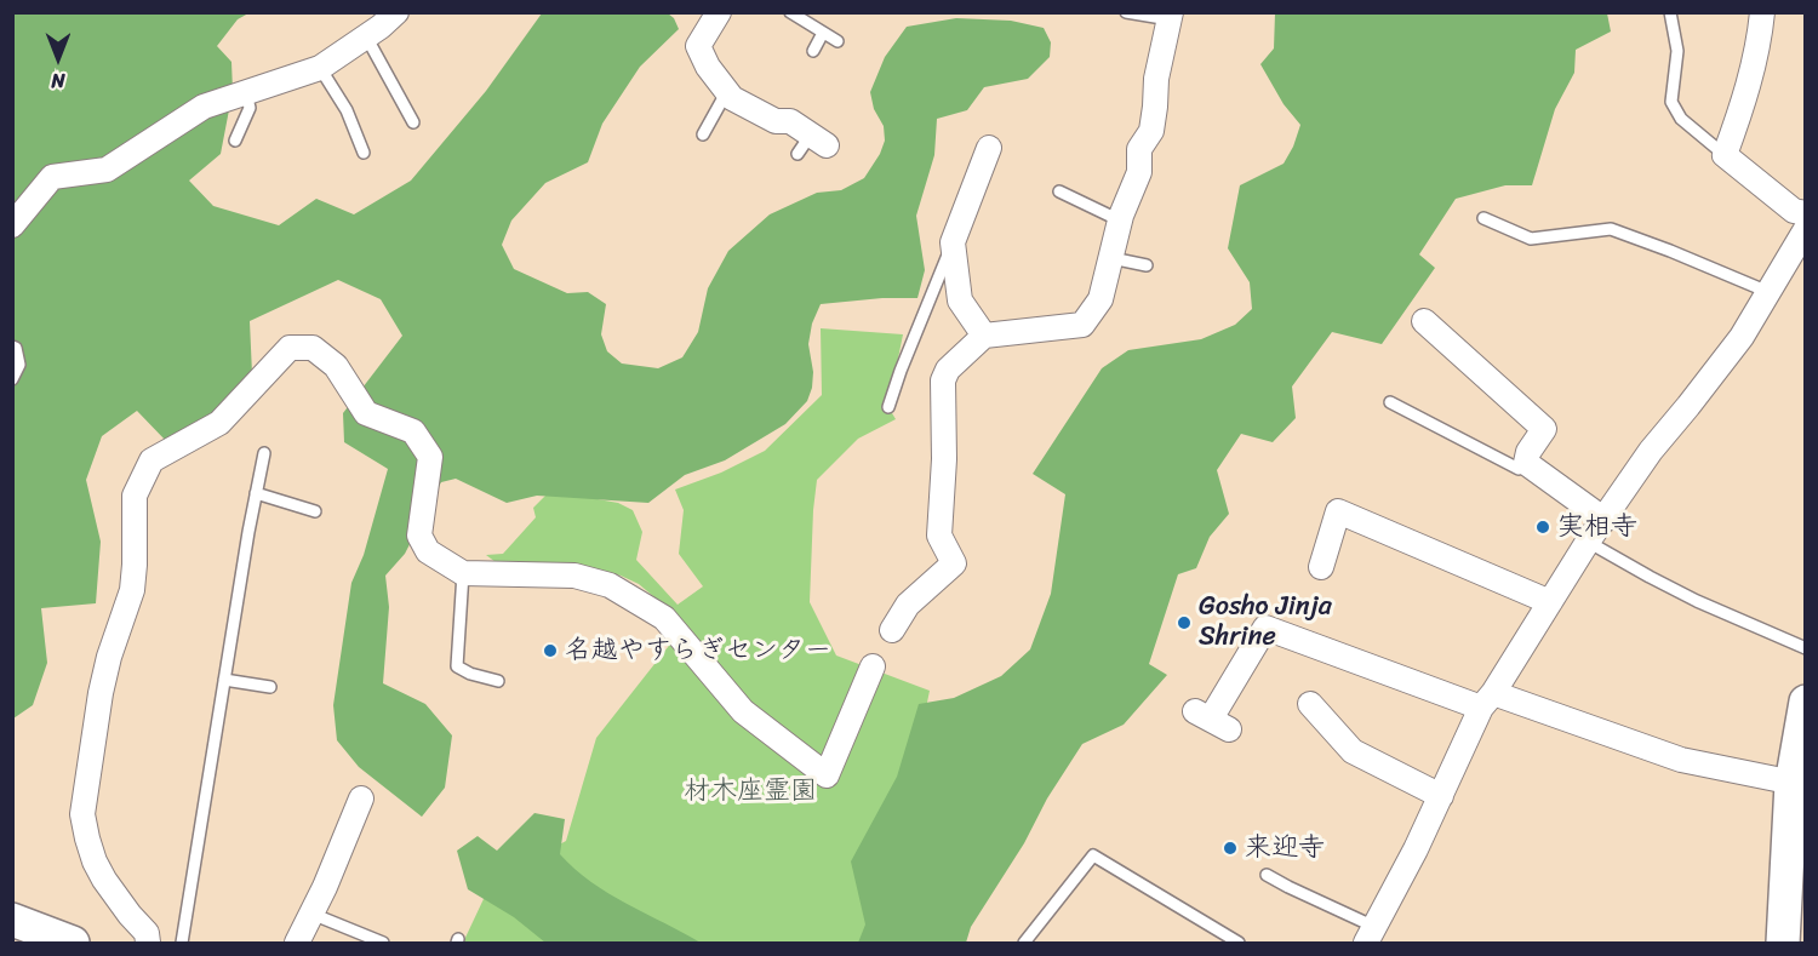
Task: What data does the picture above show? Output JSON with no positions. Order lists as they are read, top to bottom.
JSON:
{
  "parks": ["材木座霊園"],
  "places": [
    "実相寺",
    "Gosho Jinja Shrine",
    "名越やすらぎセンター",
    "来迎寺"
  ],
  "north": "bottom"
}
